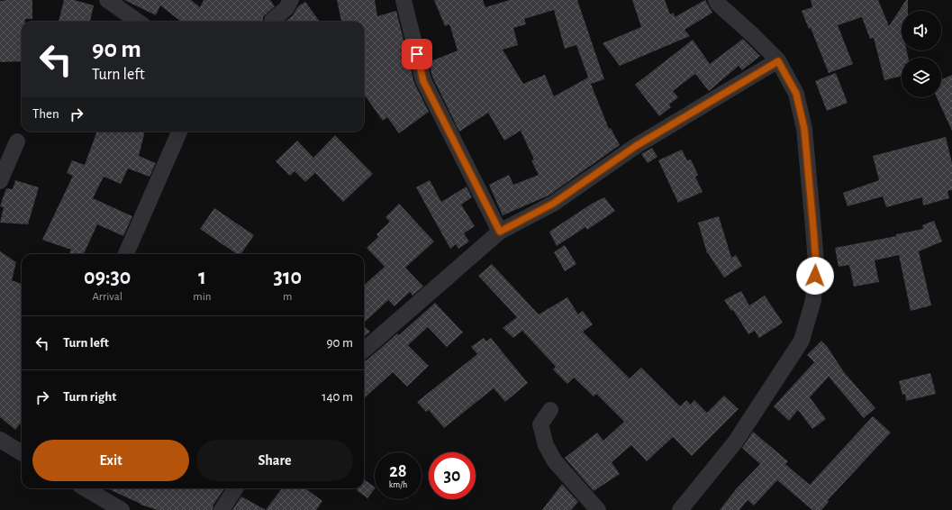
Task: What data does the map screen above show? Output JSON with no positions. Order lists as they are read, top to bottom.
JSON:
{
  "page": {
    "turn": ["90 m", "Turn left"],
    "then": "Then",
    "eta": [
      "09:30",
      "Arrival",
      "1",
      "min",
      "310",
      "m"
    ],
    "list": [
      {
        "name": "Turn left",
        "value": "90 m"
      },
      {
        "name": "Turn right",
        "value": "140 m"
      }
    ],
    "buttons": ["Exit", "Share"],
    "speed": "28 km/h",
    "limit": "30"
  }
}
